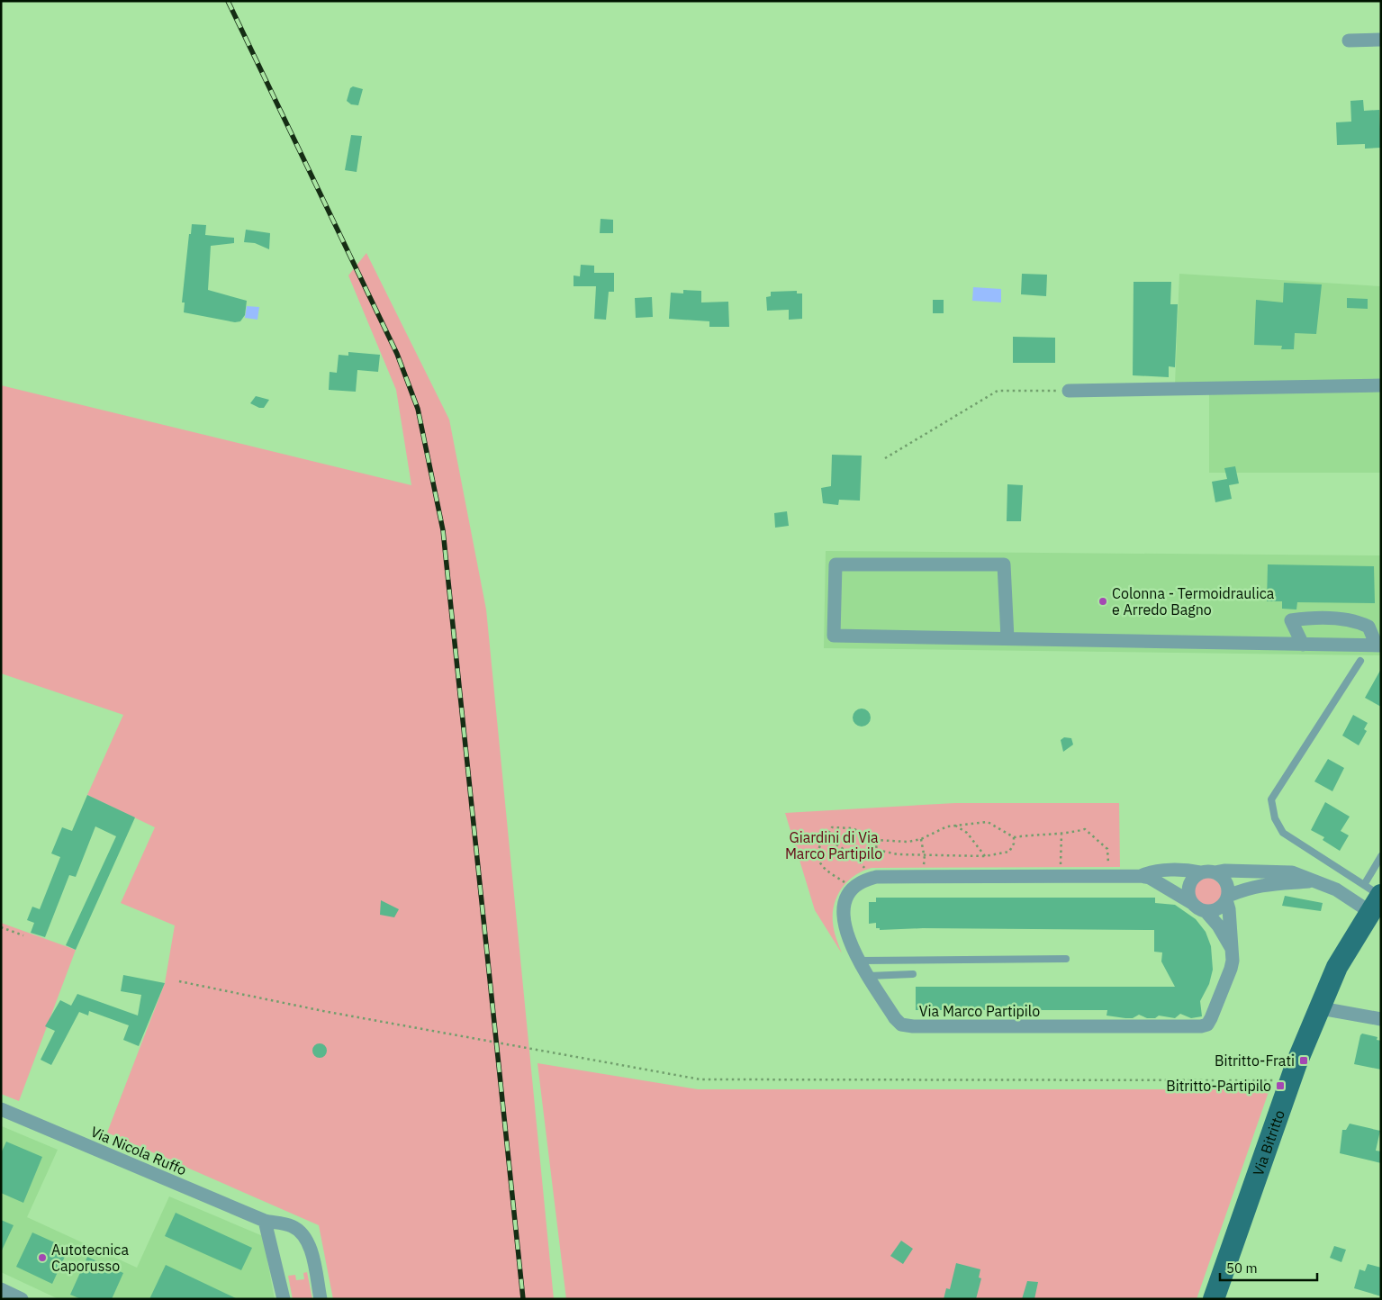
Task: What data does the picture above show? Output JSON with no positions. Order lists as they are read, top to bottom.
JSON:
{
  "streets": {
    "main road": ["Via Bitritto"],
    "street": ["Via Marco Partipilo", "Via Nicola Ruffo"]
  },
  "parks": ["Giardini di Via Marco Partipilo"],
  "places": {
    "other": ["Colonna - Termoidraulica e Arredo Bagno", "Autotecnica Caporusso"],
    "transit": ["Bitritto-Frati", "Bitritto-Partipilo"]
  },
  "scale_bar": "50 m"
}
